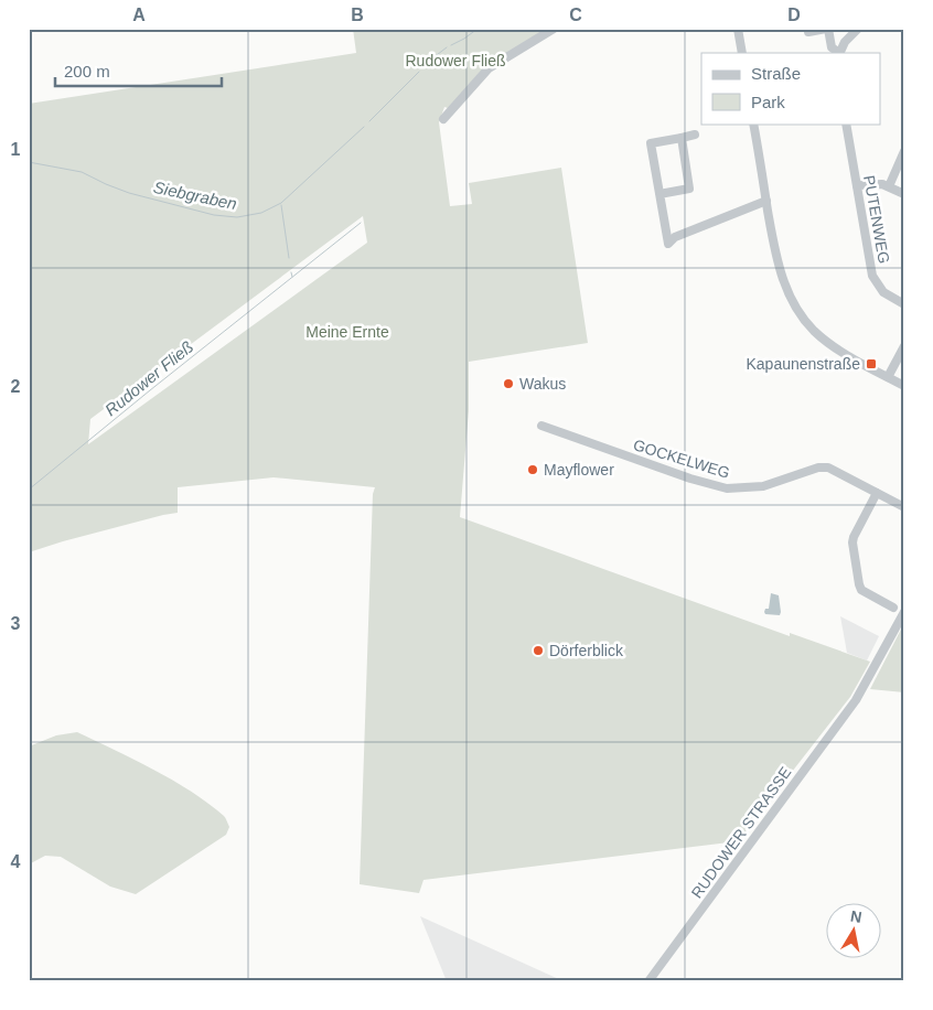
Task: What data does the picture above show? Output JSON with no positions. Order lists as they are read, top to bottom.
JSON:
{
  "streets": {
    "street": ["PUTENWEG", "GOCKELWEG", "RUDOWER STRASSE"]
  },
  "water": ["Siebgraben", "Rudower Fließ"],
  "parks": ["Rudower Fließ", "Meine Ernte"],
  "places": {
    "transit": ["Kapaunenstraße"],
    "other": ["Wakus", "Mayflower", "Dörferblick"]
  },
  "legend": ["Straße", "Park"],
  "scale_bar": "200 m",
  "north": "top",
  "grid": {
    "columns": [
      "A",
      "B",
      "C",
      "D"
    ],
    "rows": [
      "1",
      "2",
      "3",
      "4"
    ]
  }
}
